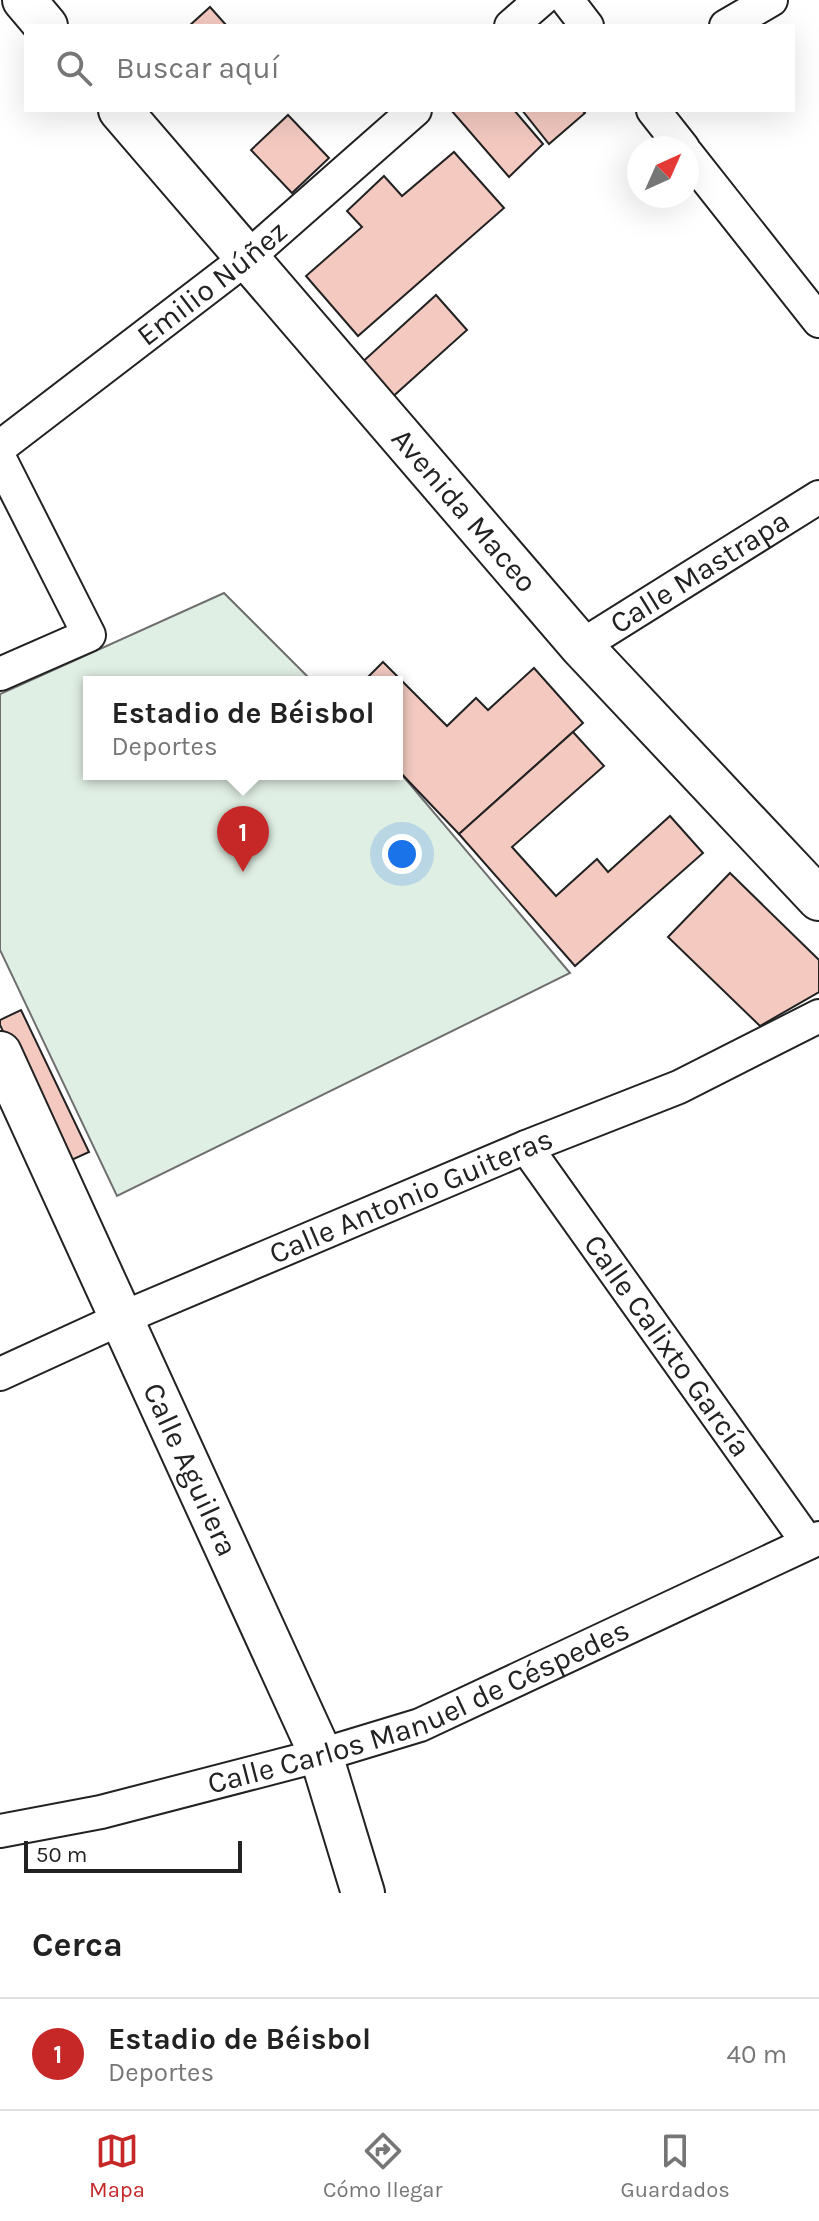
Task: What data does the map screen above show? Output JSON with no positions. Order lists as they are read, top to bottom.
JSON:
{
  "streets": {
    "main road": ["Avenida Maceo", "Calle Aguilera"],
    "street": [
      "Emilio Núñez",
      "Calle Mastrapa",
      "Calle Antonio Guiteras",
      "Calle Calixto García",
      "Calle Carlos Manuel de Céspedes"
    ]
  },
  "crossings": [
    ["Emilio Núñez", "Avenida Maceo"],
    ["Avenida Maceo", "Calle Mastrapa"],
    ["Calle Antonio Guiteras", "Calle Calixto García"],
    ["Calle Antonio Guiteras", "Calle Aguilera"],
    ["Calle Calixto García", "Calle Carlos Manuel de Céspedes"],
    ["Calle Aguilera", "Calle Carlos Manuel de Céspedes"]
  ],
  "scale_bar": "50 m",
  "north": "top right",
  "page": {
    "search": "Buscar aquí",
    "popup": ["Estadio de Béisbol", "Deportes"],
    "pins": "1",
    "scale": "50 m",
    "heading": "Cerca",
    "list": [
      {
        "mark": "1",
        "name": "Estadio de Béisbol",
        "note": "Deportes",
        "value": "40 m"
      }
    ],
    "nav": ["Mapa", "Cómo llegar", "Guardados"]
  }
}
